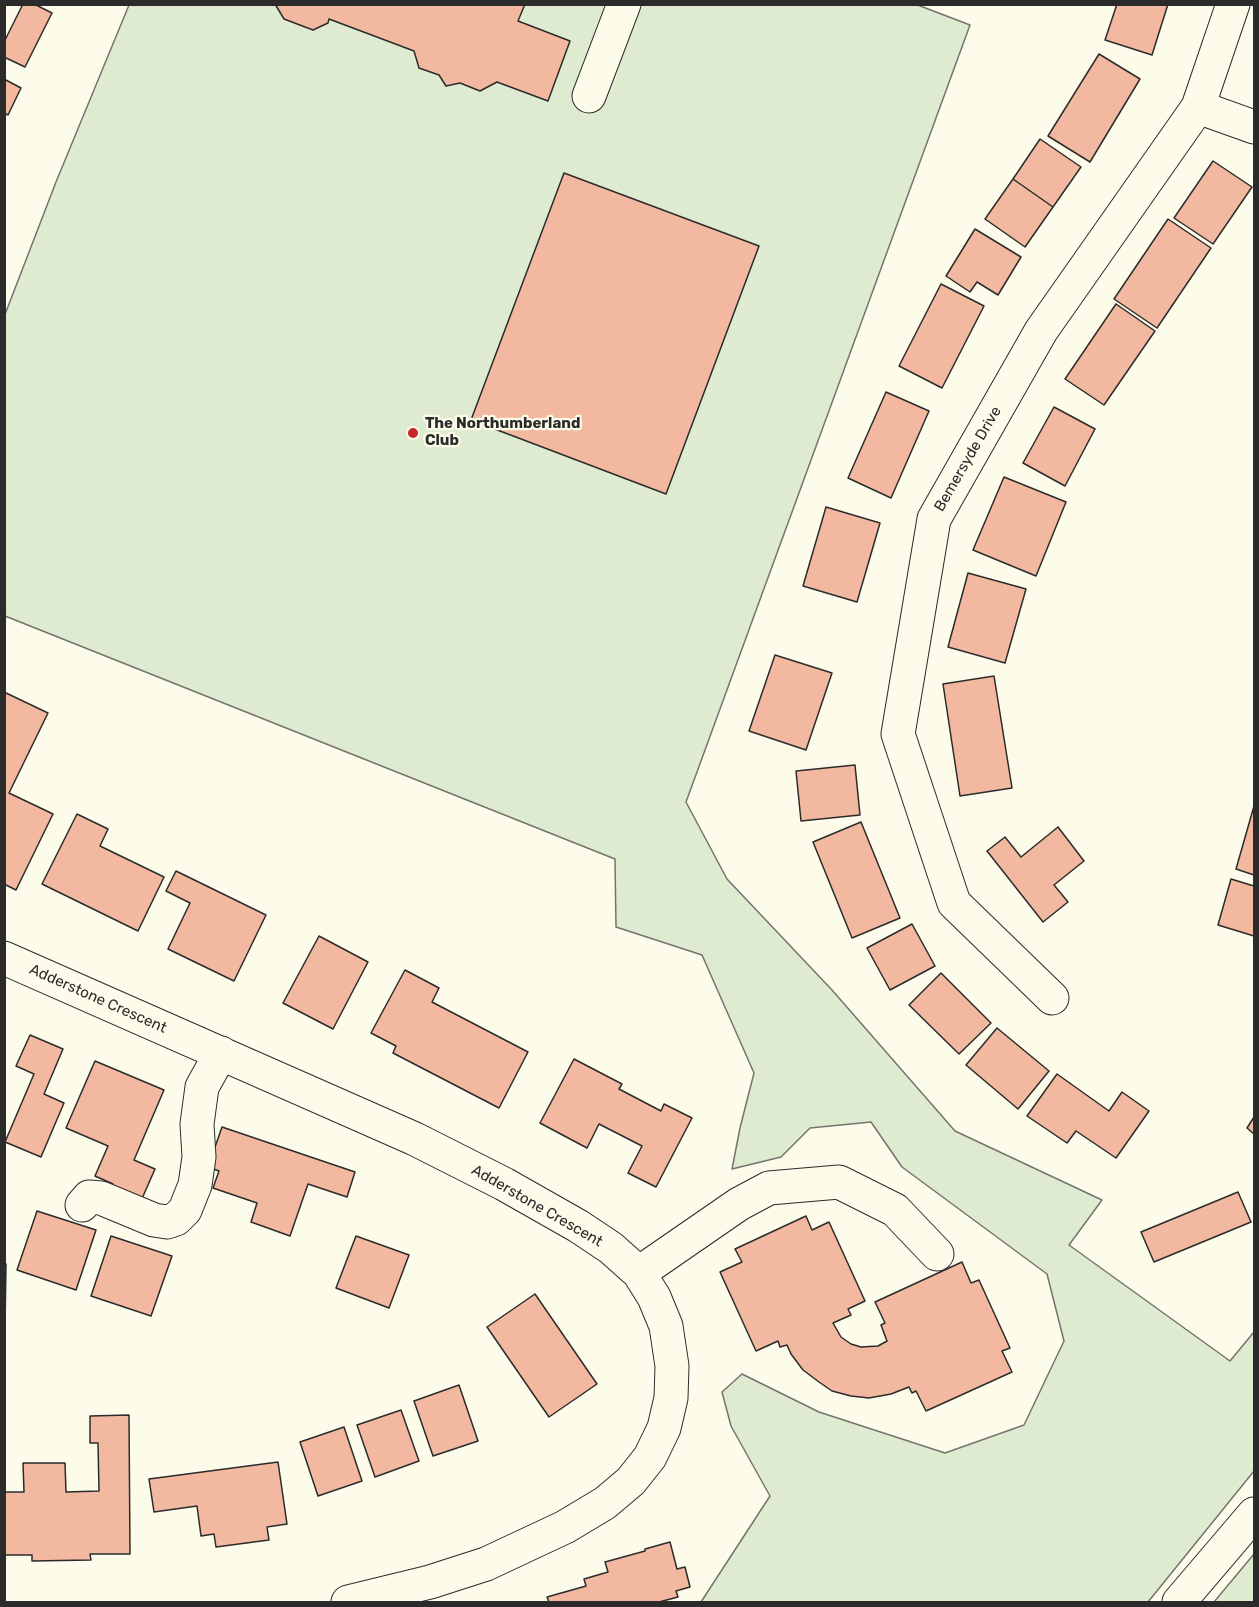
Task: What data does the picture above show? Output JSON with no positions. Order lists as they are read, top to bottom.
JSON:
{
  "streets": {
    "street": ["Bemersyde Drive", "Adderstone Crescent"]
  },
  "places": ["The Northumberland Club"]
}
